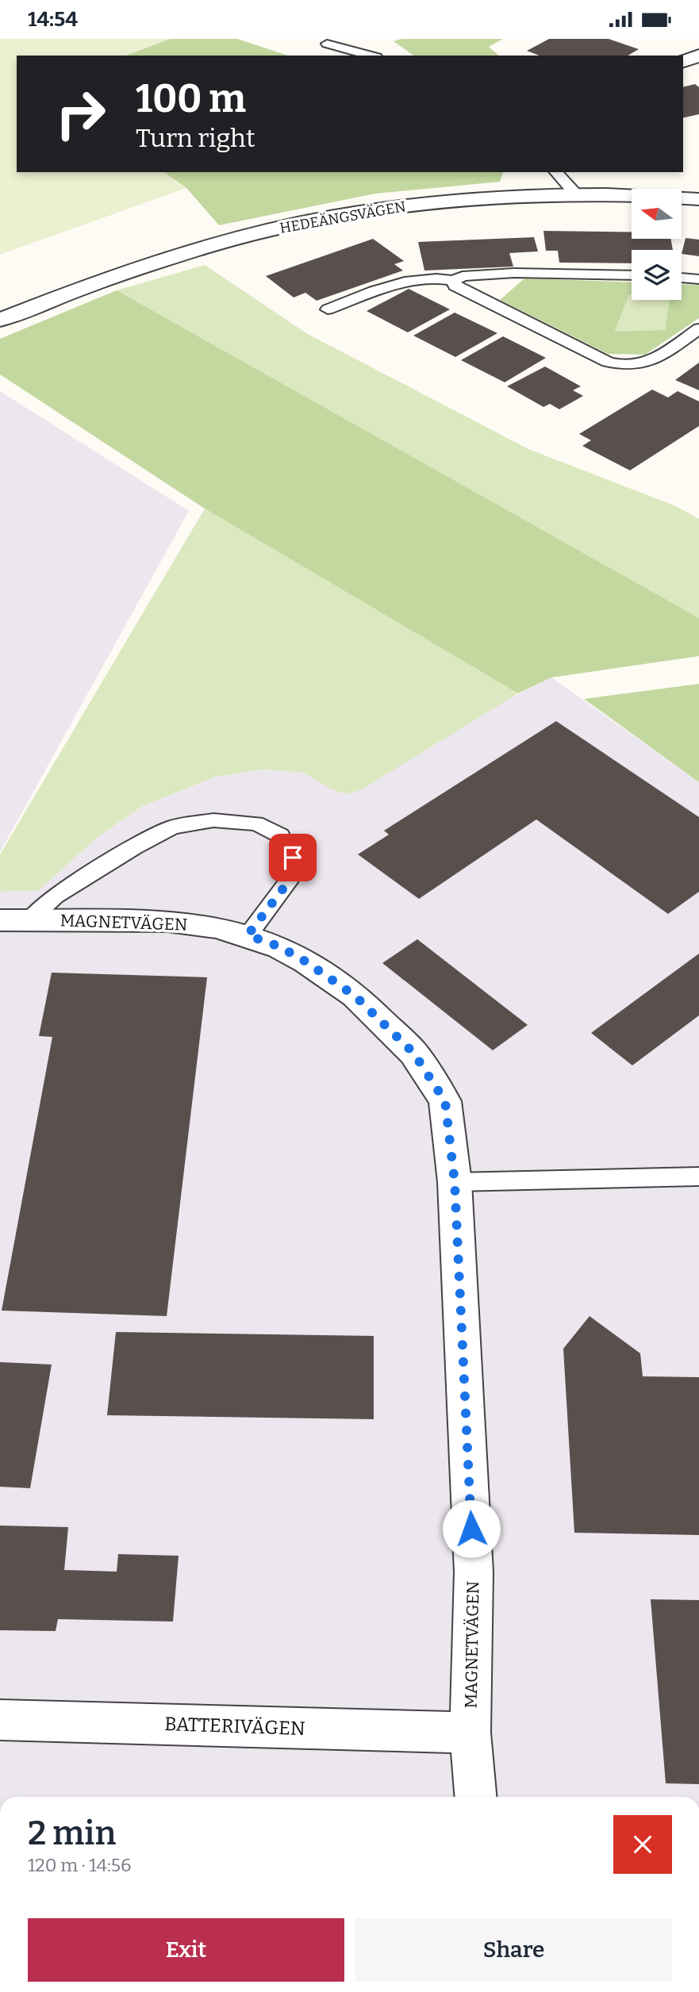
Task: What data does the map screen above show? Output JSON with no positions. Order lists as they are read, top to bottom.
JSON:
{
  "streets": {
    "street": ["HEDEÄNGSVÄGEN", "MAGNETVÄGEN", "BATTERIVÄGEN"]
  },
  "crossings": [
    ["MAGNETVÄGEN", "BATTERIVÄGEN"]
  ],
  "north": "left",
  "page": {
    "status": "14:54",
    "turn": ["100 m", "Turn right"],
    "heading": ["2 min", "120 m · 14:56"],
    "buttons": ["Exit", "Share"]
  }
}
